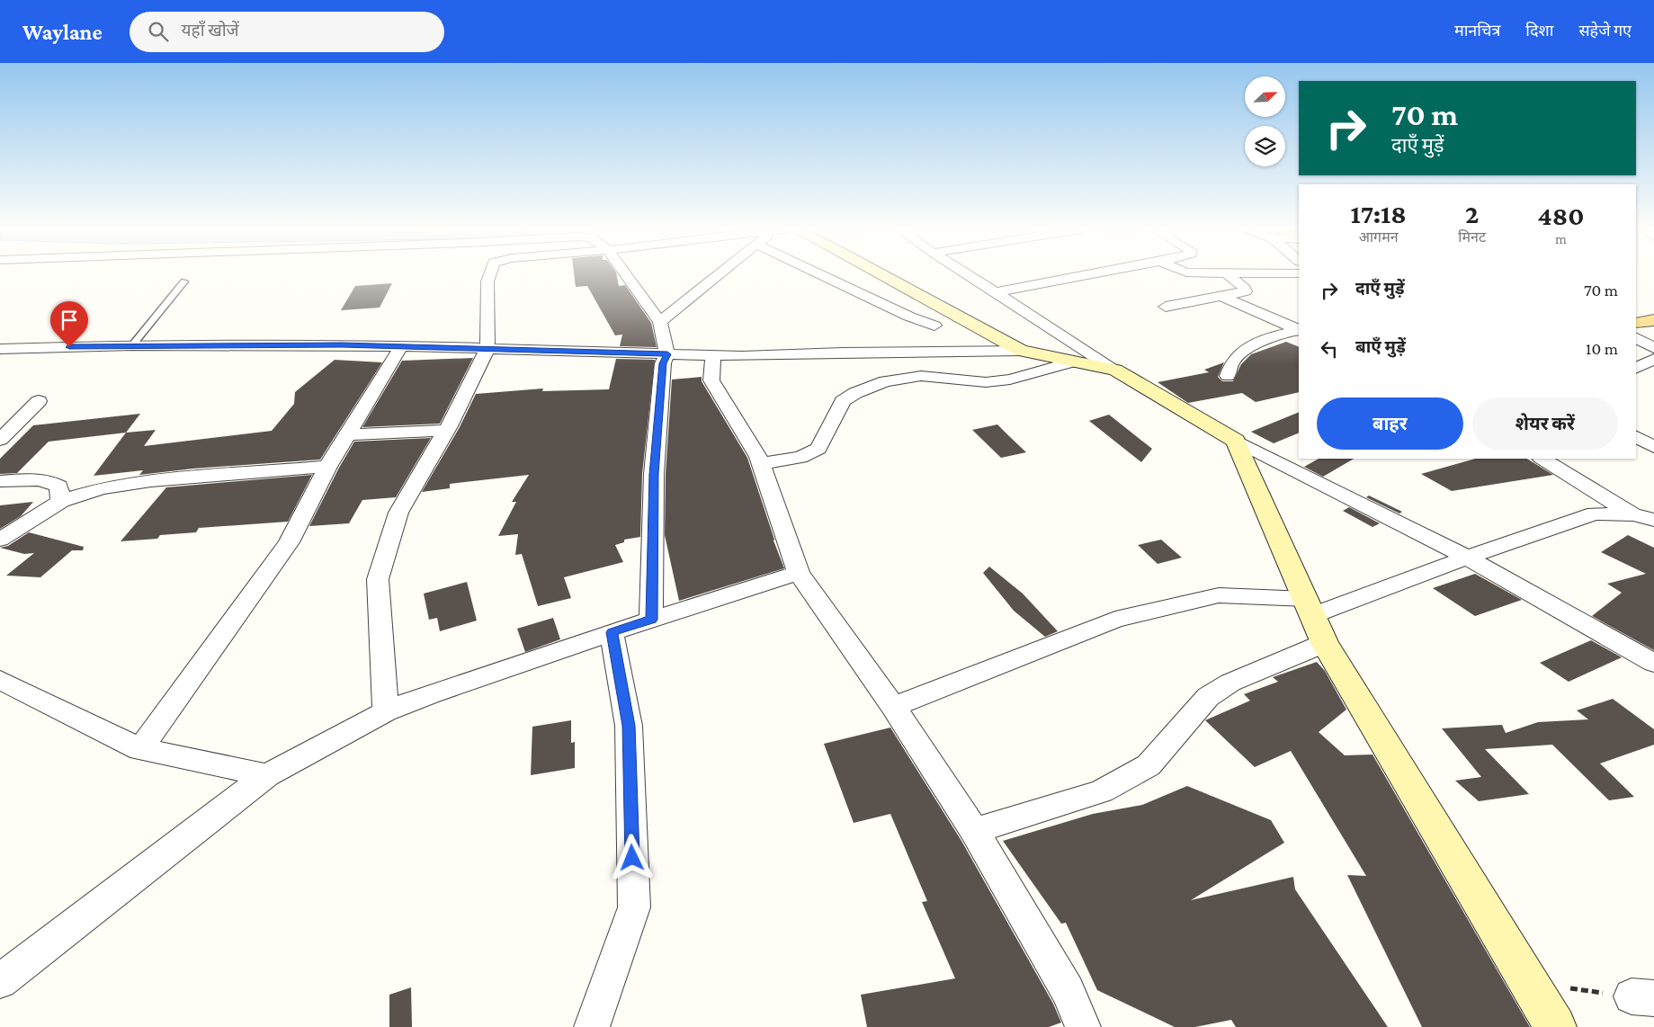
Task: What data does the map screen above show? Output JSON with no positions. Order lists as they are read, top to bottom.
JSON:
{
  "north": "top right",
  "page": {
    "header": "Waylane",
    "search": "यहाँ खोजें",
    "nav": ["मानचित्र", "दिशा", "सहेजे गए"],
    "turn": ["70 m", "दाएँ मुड़ें"],
    "eta": [
      "17:18",
      "आगमन",
      "2",
      "मिनट",
      "480",
      "m"
    ],
    "list": [
      {
        "name": "दाएँ मुड़ें",
        "value": "70 m"
      },
      {
        "name": "बाएँ मुड़ें",
        "value": "10 m"
      }
    ],
    "buttons": ["बाहर", "शेयर करें"]
  }
}
